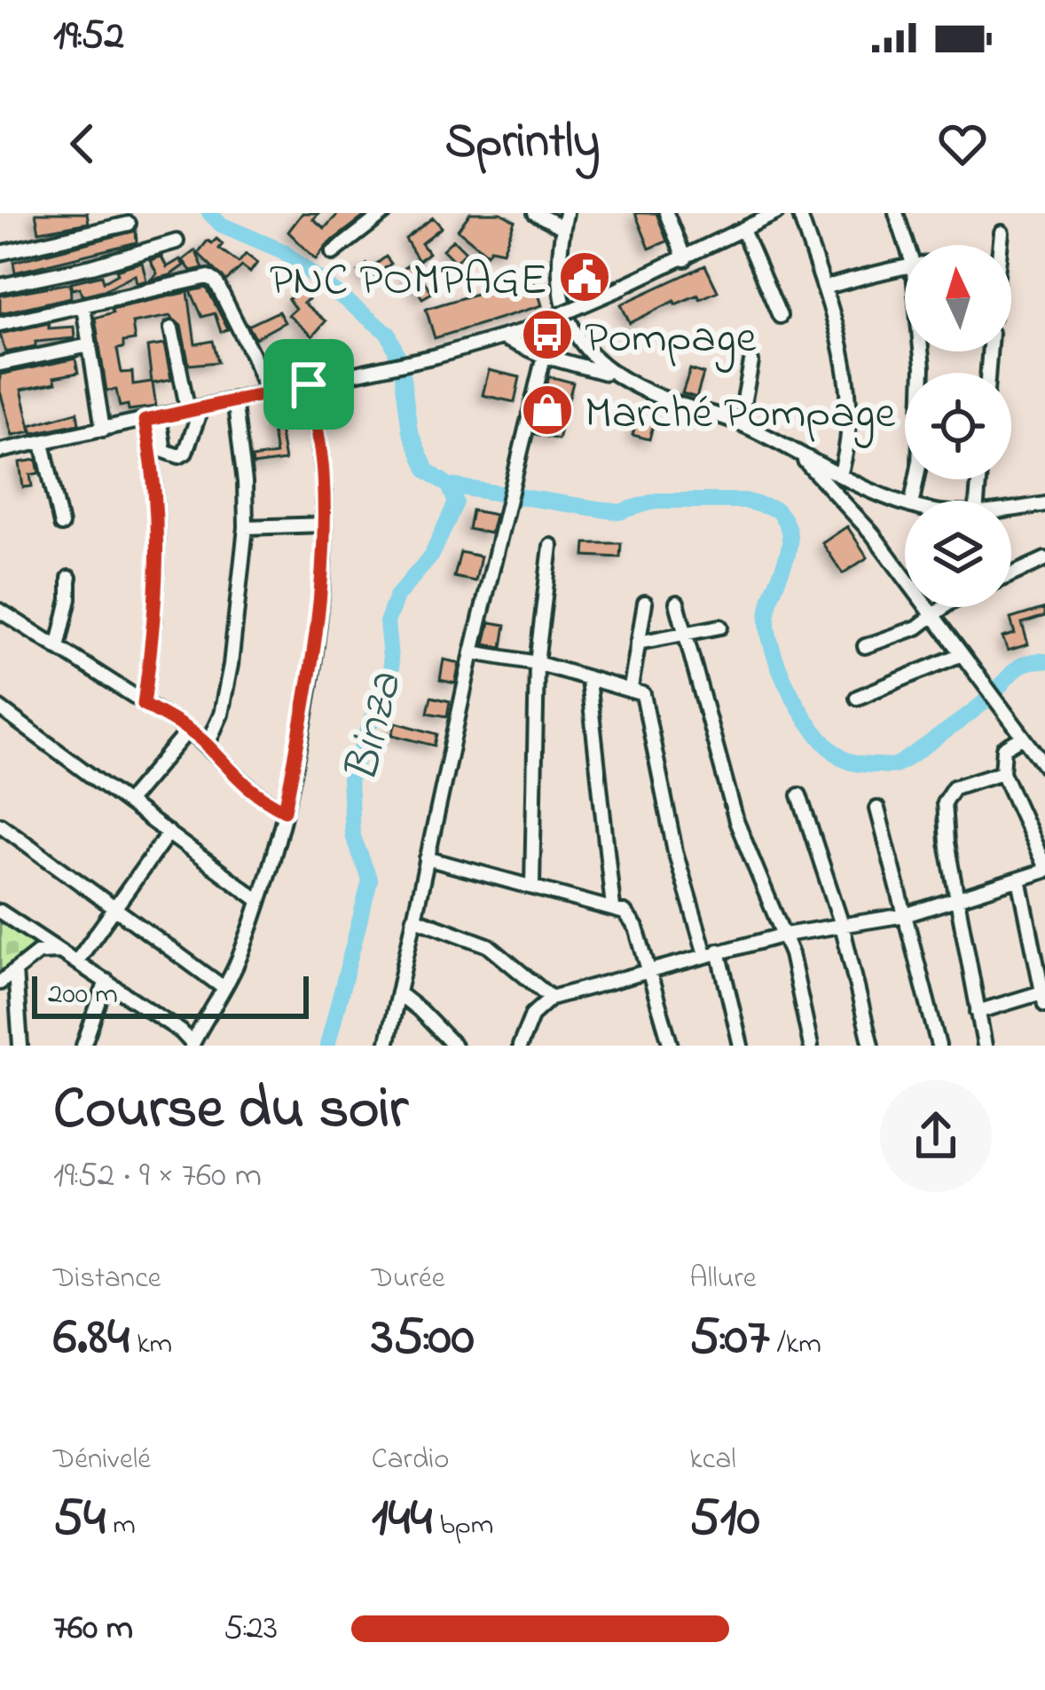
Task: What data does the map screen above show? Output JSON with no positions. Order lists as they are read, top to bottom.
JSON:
{
  "water": ["Binza"],
  "places": {
    "public building": ["PNC POMPAGE"],
    "bus stop": ["Pompage"],
    "shop": ["Marché Pompage"]
  },
  "scale_bar": "200 m",
  "north": "top",
  "page": {
    "status": "19:52",
    "header": "Sprintly",
    "scale": "200 m",
    "heading": ["Course du soir", "19:52 · 9 × 760 m"],
    "stats": [
      ["Distance", "6.84 km"],
      ["Durée", "35:00"],
      ["Allure", "5:07 /km"],
      ["Dénivelé", "54 m"],
      ["Cardio", "144 bpm"],
      ["kcal", "510"]
    ],
    "list": [
      {
        "name": "760 m",
        "note": "5:23"
      }
    ]
  }
}
